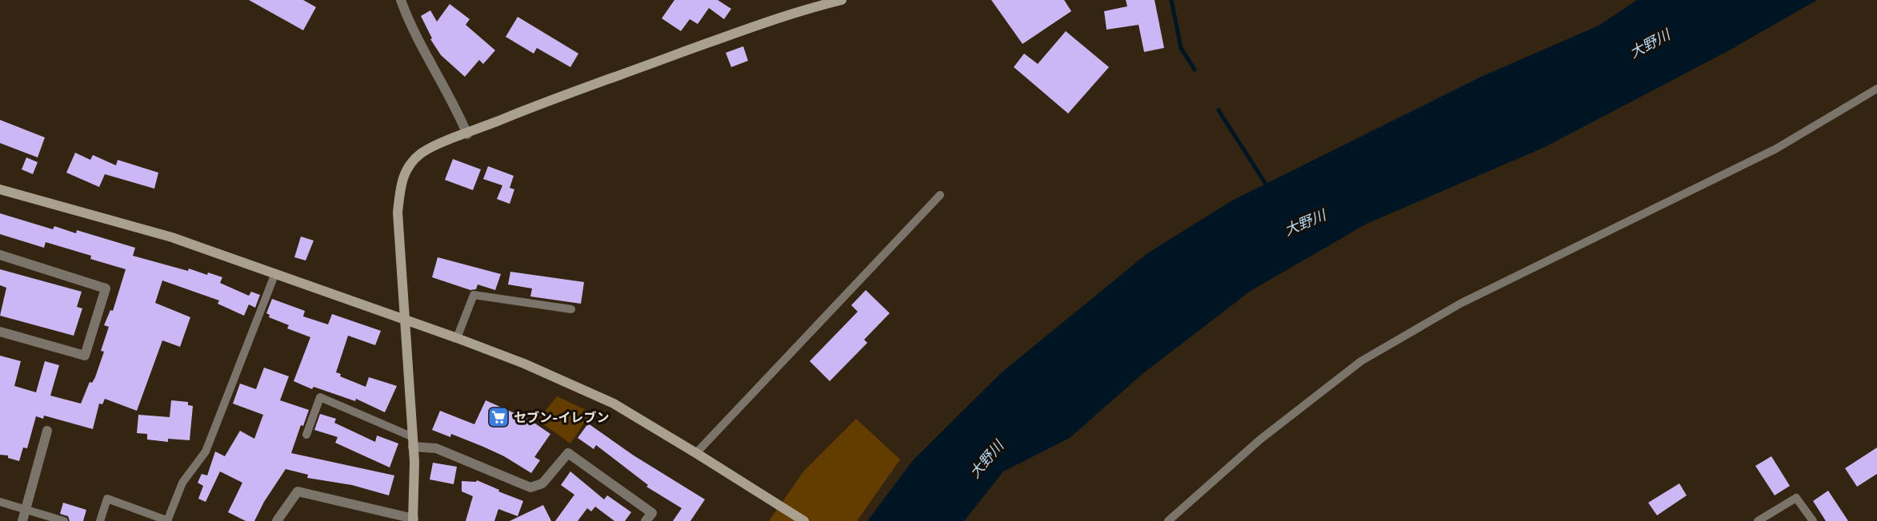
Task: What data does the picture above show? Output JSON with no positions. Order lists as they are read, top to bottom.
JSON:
{
  "water": ["大野川"],
  "places": {
    "supermarket": ["セブン-イレブン"]
  }
}
